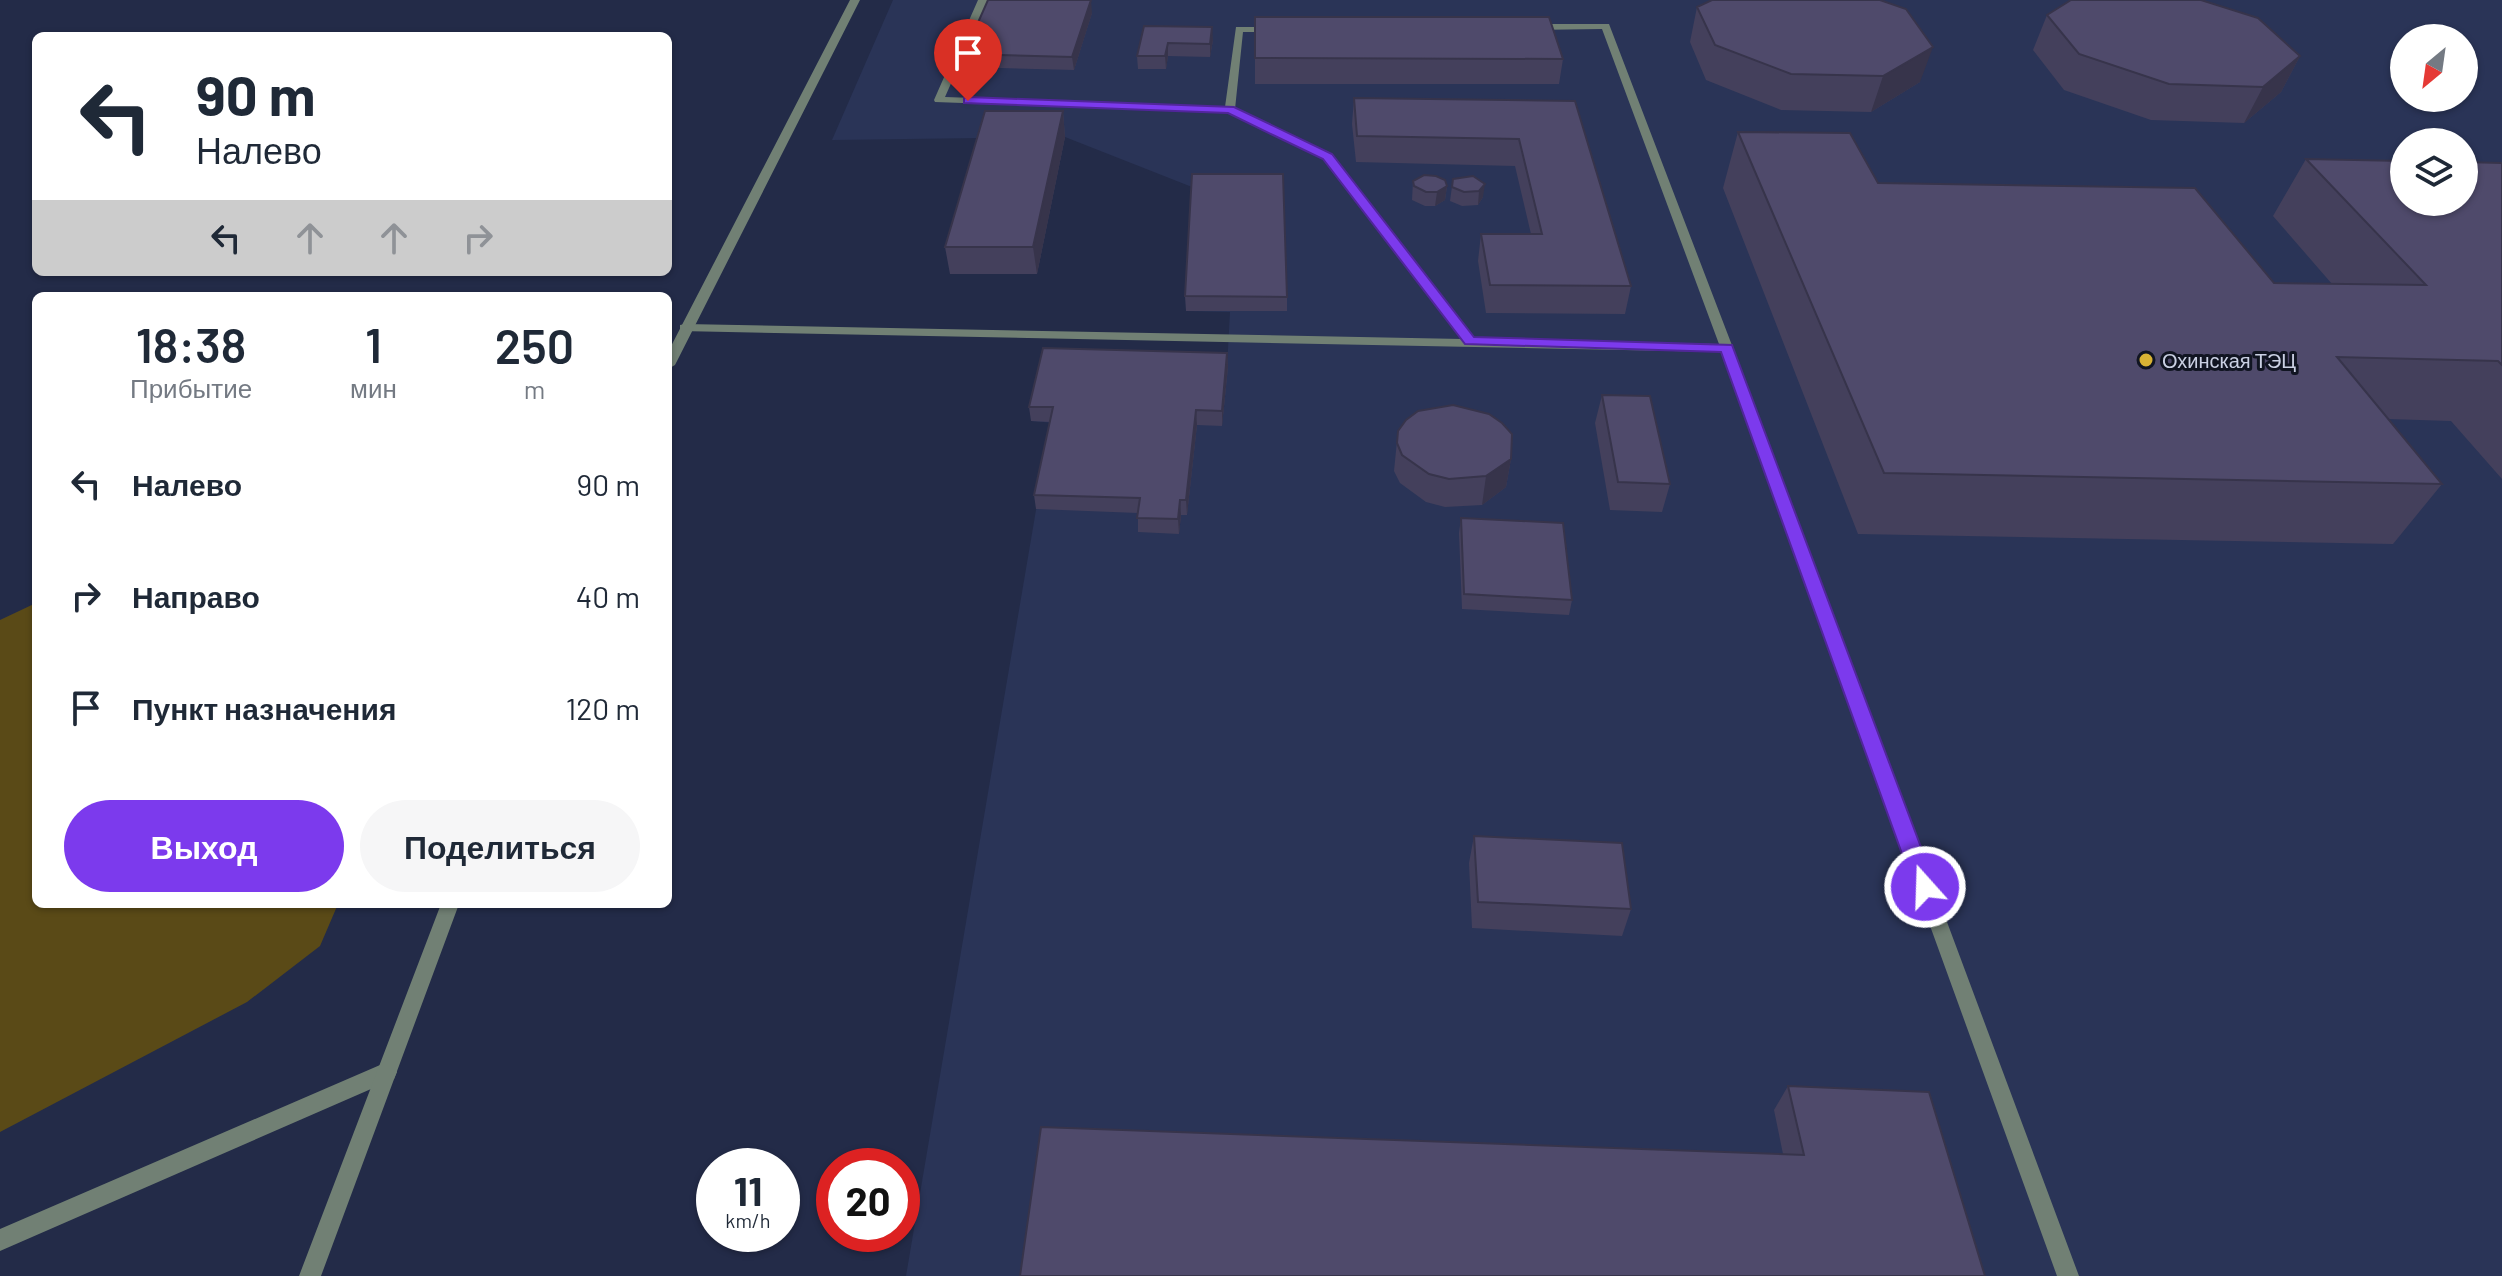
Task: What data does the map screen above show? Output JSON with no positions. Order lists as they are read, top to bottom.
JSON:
{
  "places": ["Охинская ТЭЦ"],
  "north": "bottom left",
  "page": {
    "turn": ["90 m", "Налево"],
    "eta": [
      "18:38",
      "Прибытие",
      "1",
      "мин",
      "250",
      "m"
    ],
    "list": [
      {
        "name": "Налево",
        "value": "90 m"
      },
      {
        "name": "Направо",
        "value": "40 m"
      },
      {
        "name": "Пункт назначения",
        "value": "120 m"
      }
    ],
    "buttons": ["Выход", "Поделиться"],
    "speed": "11 km/h",
    "limit": "20"
  }
}
